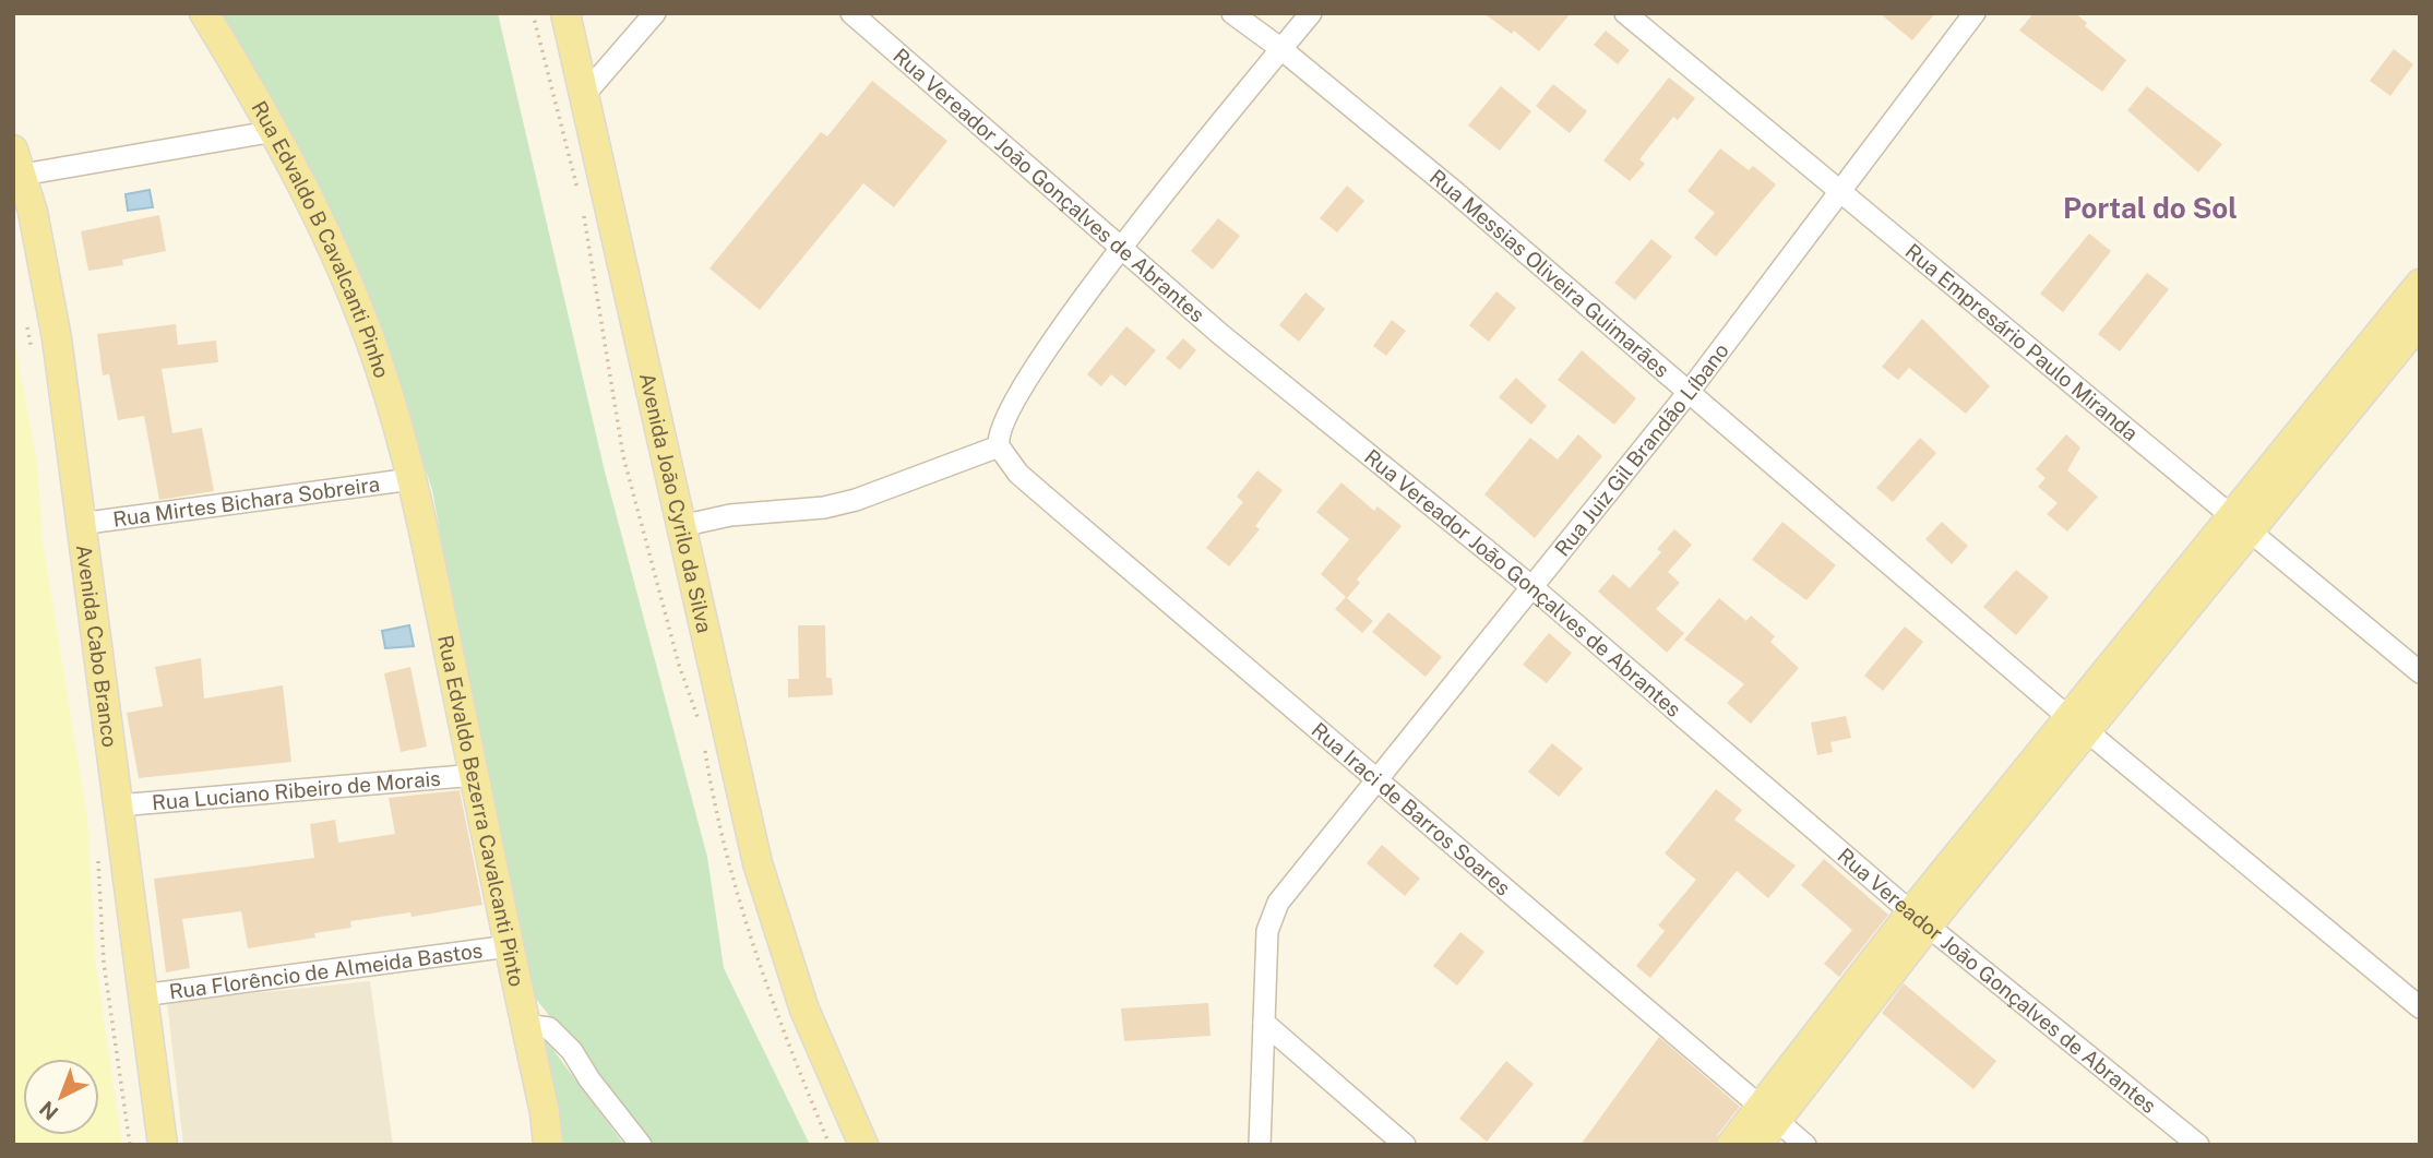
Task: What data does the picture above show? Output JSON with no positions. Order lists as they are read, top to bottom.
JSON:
{
  "streets": {
    "main road": [
      "Rua Edvaldo B Cavalcanti Pinho",
      "Avenida João Cyrilo da Silva",
      "Avenida Cabo Branco",
      "Rua Edvaldo Bezerra Cavalcanti Pinto"
    ],
    "street": [
      "Rua Vereador João Gonçalves de Abrantes",
      "Rua Messias Oliveira Guimarães",
      "Rua Empresário Paulo Miranda",
      "Rua Juiz Gil Brandão Líbano",
      "Rua Mirtes Bichara Sobreira",
      "Rua Luciano Ribeiro de Morais",
      "Rua Iraci de Barros Soares",
      "Rua Florêncio de Almeida Bastos"
    ]
  },
  "crossings": [
    ["Rua Vereador João Gonçalves de Abrantes", "Rua Juiz Gil Brandão Líbano"],
    ["Rua Edvaldo B Cavalcanti Pinho", "Rua Mirtes Bichara Sobreira"],
    ["Rua Edvaldo B Cavalcanti Pinho", "Rua Edvaldo Bezerra Cavalcanti Pinto"],
    ["Rua Messias Oliveira Guimarães", "Rua Juiz Gil Brandão Líbano"],
    ["Rua Empresário Paulo Miranda", "Rua Juiz Gil Brandão Líbano"],
    ["Rua Juiz Gil Brandão Líbano", "Rua Iraci de Barros Soares"],
    ["Rua Mirtes Bichara Sobreira", "Avenida Cabo Branco"],
    ["Rua Mirtes Bichara Sobreira", "Rua Edvaldo Bezerra Cavalcanti Pinto"],
    ["Avenida Cabo Branco", "Rua Luciano Ribeiro de Morais"],
    ["Avenida Cabo Branco", "Rua Florêncio de Almeida Bastos"],
    ["Rua Luciano Ribeiro de Morais", "Rua Edvaldo Bezerra Cavalcanti Pinto"],
    ["Rua Edvaldo Bezerra Cavalcanti Pinto", "Rua Florêncio de Almeida Bastos"]
  ],
  "districts": ["Portal do Sol"],
  "north": "bottom left"
}
